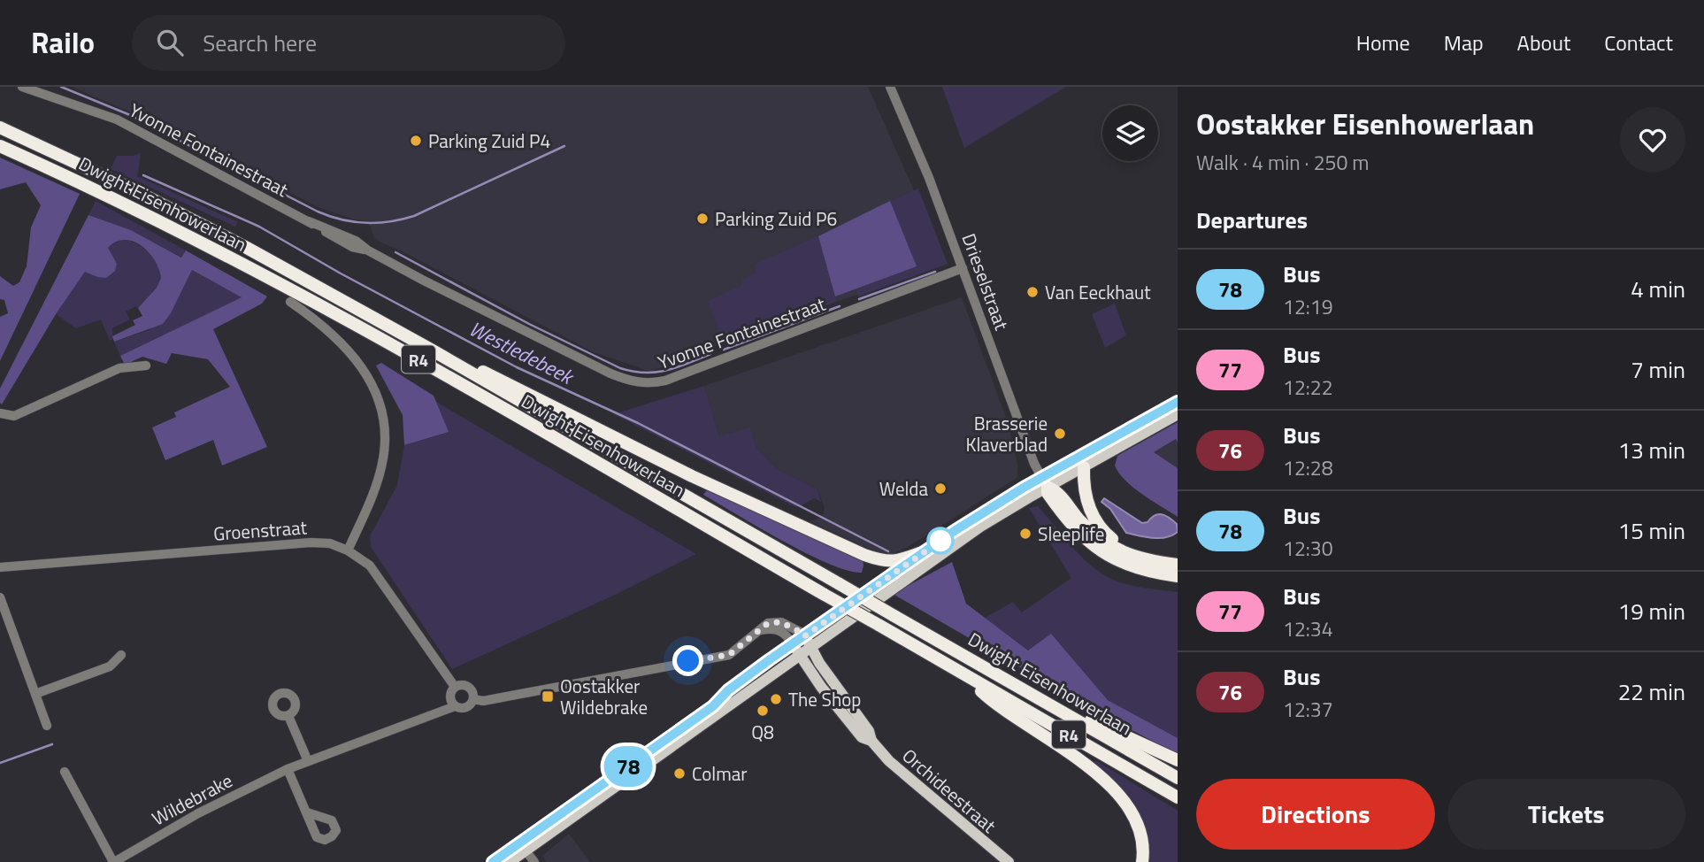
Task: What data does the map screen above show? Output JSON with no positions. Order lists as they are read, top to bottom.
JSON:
{
  "streets": {
    "highway": ["Dwight Eisenhowerlaan", "R4"],
    "main road": ["Orchideestraat"],
    "street": [
      "Yvonne Fontainestraat",
      "Drieselstraat",
      "Groenstraat",
      "Wildebrake"
    ]
  },
  "crossings": [
    ["Yvonne Fontainestraat", "Drieselstraat"],
    ["Groenstraat", "Wildebrake"]
  ],
  "water": ["Westledebeek"],
  "places": {
    "other": [
      "Parking Zuid P4",
      "Parking Zuid P6",
      "Van Eeckhaut",
      "Brasserie Klaverblad",
      "Welda",
      "Sleeplife",
      "The Shop",
      "Q8",
      "Colmar"
    ],
    "transit": ["Oostakker Wildebrake"]
  },
  "lines": ["bus line 78"],
  "page": {
    "header": "Railo",
    "search": "Search here",
    "nav": [
      "Home",
      "Map",
      "About",
      "Contact"
    ],
    "on_map": "78",
    "heading": [
      ["Oostakker Eisenhowerlaan", "Walk · 4 min · 250 m"],
      "Departures"
    ],
    "list": [
      {
        "mark": "78",
        "name": "Bus",
        "note": "12:19",
        "value": "4 min"
      },
      {
        "mark": "77",
        "name": "Bus",
        "note": "12:22",
        "value": "7 min"
      },
      {
        "mark": "76",
        "name": "Bus",
        "note": "12:28",
        "value": "13 min"
      },
      {
        "mark": "78",
        "name": "Bus",
        "note": "12:30",
        "value": "15 min"
      },
      {
        "mark": "77",
        "name": "Bus",
        "note": "12:34",
        "value": "19 min"
      },
      {
        "mark": "76",
        "name": "Bus",
        "note": "12:37",
        "value": "22 min"
      }
    ],
    "buttons": ["Directions", "Tickets"]
  }
}
